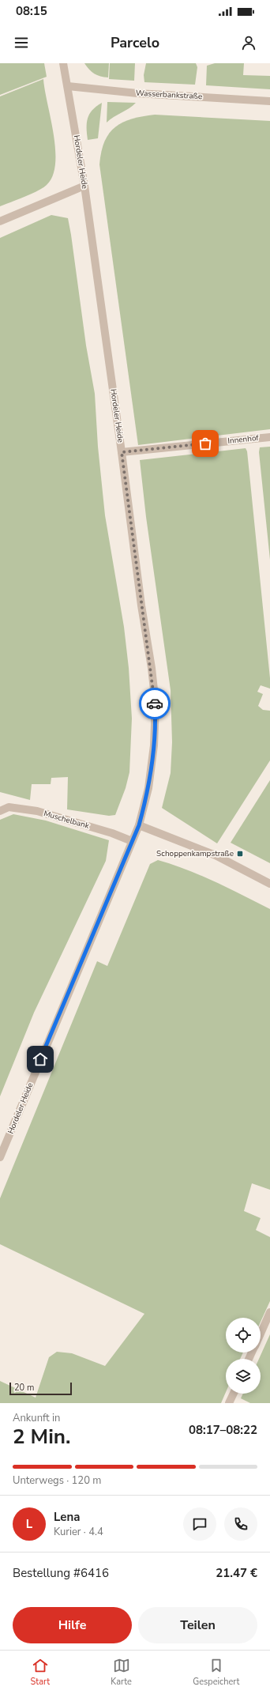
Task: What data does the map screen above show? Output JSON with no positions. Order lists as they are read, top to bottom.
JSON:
{
  "streets": {
    "street": [
      "Wasserbankstraße",
      "Hordeler Heide",
      "Innenhof",
      "Muschelbank"
    ]
  },
  "crossings": [
    ["Wasserbankstraße", "Hordeler Heide"],
    ["Hordeler Heide", "Innenhof"],
    ["Hordeler Heide", "Muschelbank"]
  ],
  "places": {
    "transit": ["Schoppenkampstraße"]
  },
  "scale_bar": "20 m",
  "page": {
    "status": "08:15",
    "header": "Parcelo",
    "scale": "20 m",
    "heading": ["2 Min.", "Ankunft in", "08:17–08:22"],
    "panel": [
      "Lena",
      "Kurier · 4.4",
      "Bestellung #6416",
      "21.47 €"
    ],
    "bar": "Unterwegs · 120 m",
    "round": "L",
    "buttons": ["Hilfe", "Teilen"],
    "tabs": ["Start", "Karte", "Gespeichert"]
  }
}
